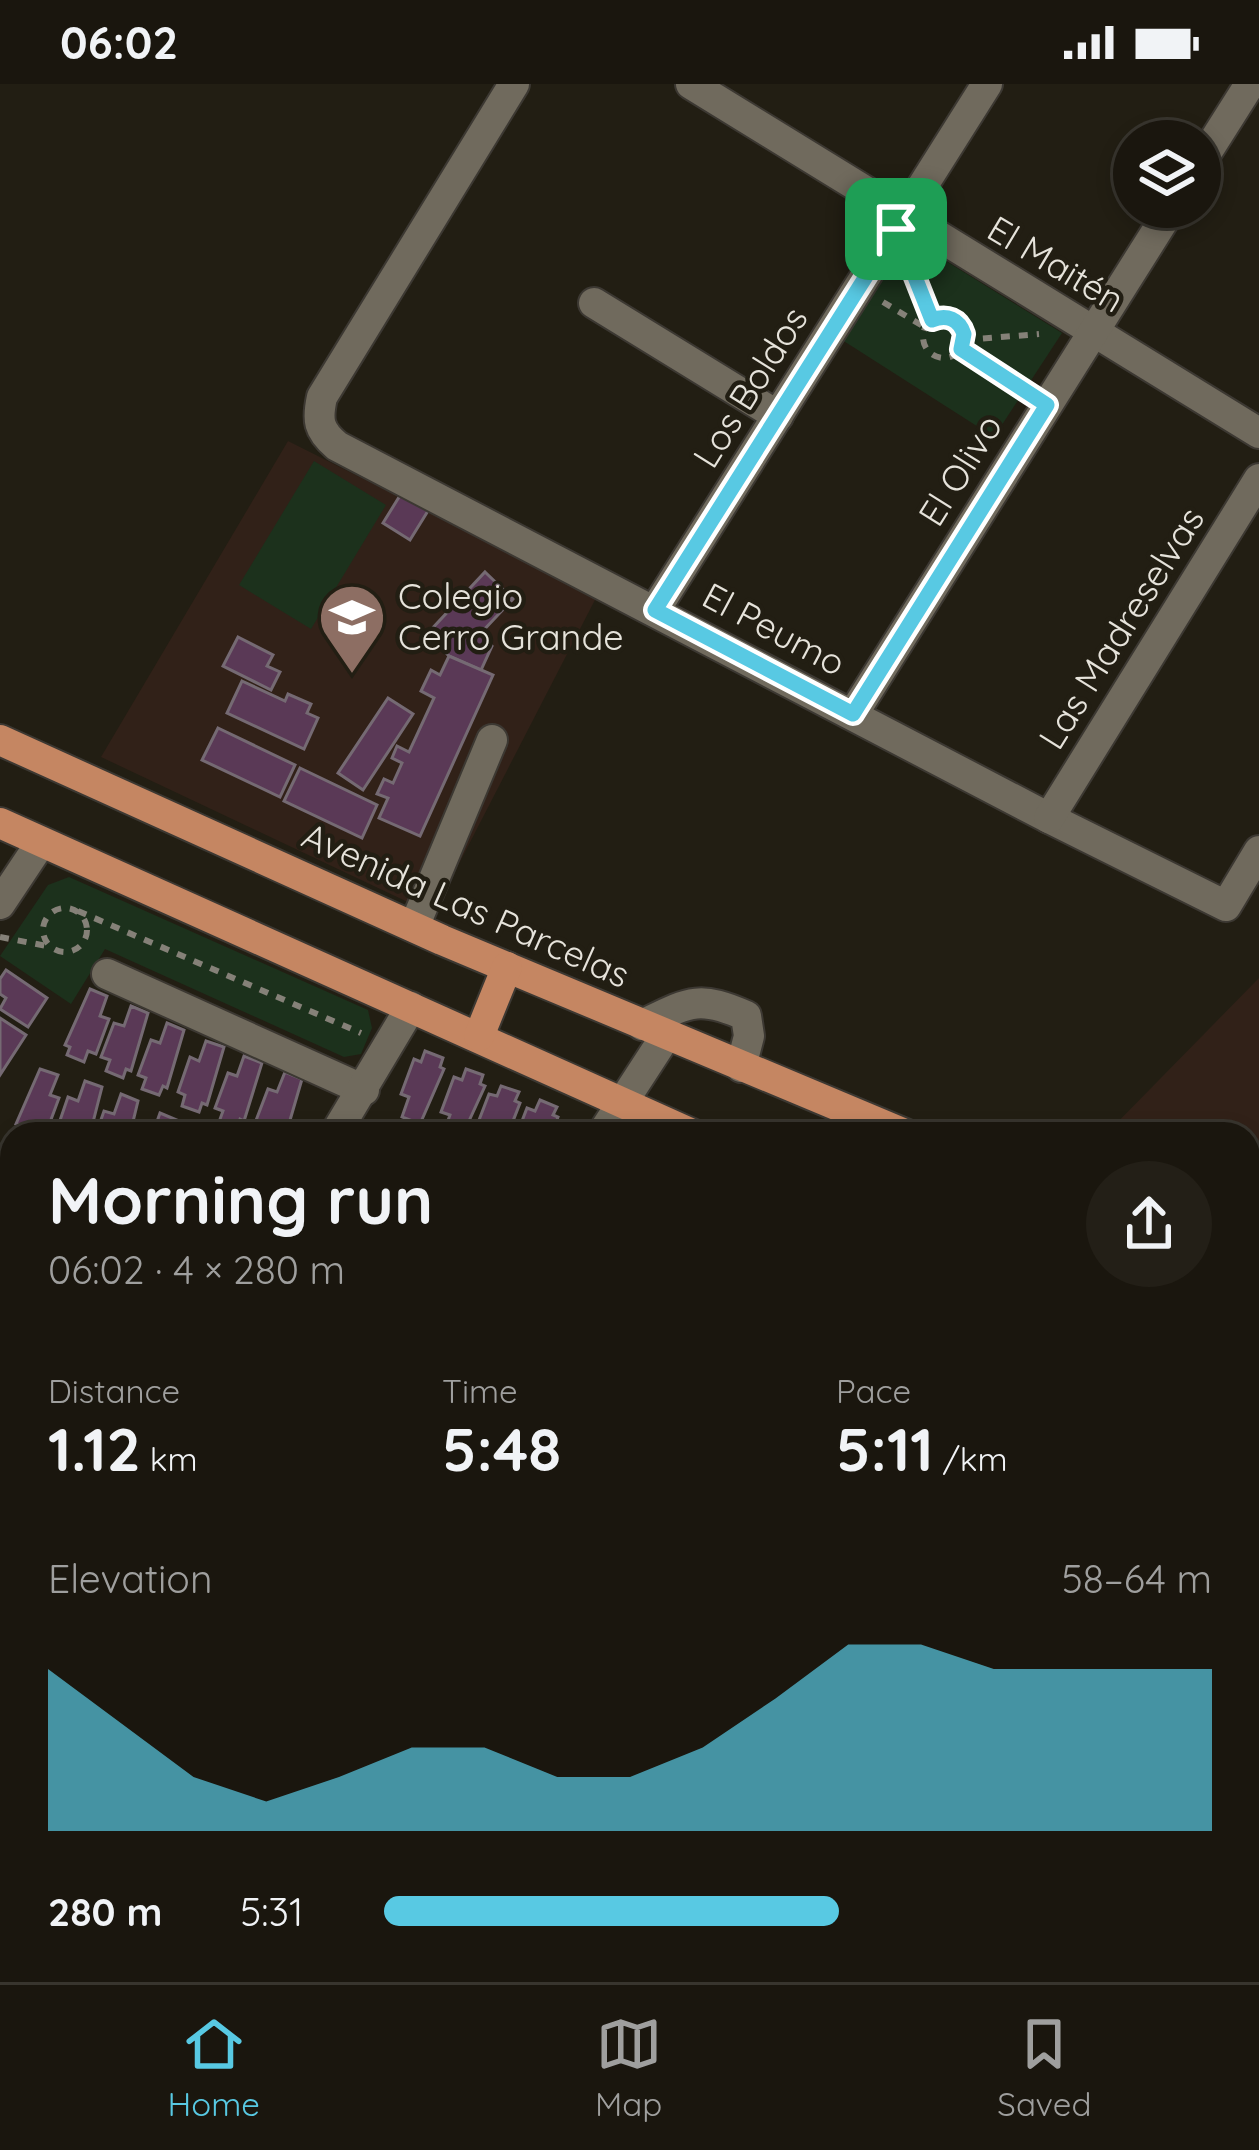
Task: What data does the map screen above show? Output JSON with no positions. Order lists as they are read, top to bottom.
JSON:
{
  "streets": {
    "main road": ["Avenida Las Parcelas"],
    "street": [
      "El Maitén",
      "Los Boldos",
      "El Olivo",
      "Las Madreselvas",
      "El Peumo"
    ]
  },
  "crossings": [
    ["El Maitén", "Los Boldos"],
    ["El Maitén", "El Olivo"],
    ["Los Boldos", "El Peumo"],
    ["El Olivo", "El Peumo"],
    ["Las Madreselvas", "El Peumo"]
  ],
  "places": {
    "school or university": ["Colegio Cerro Grande"]
  },
  "page": {
    "status": "06:02",
    "heading": ["Morning run", "06:02 · 4 × 280 m"],
    "stats": [
      ["Distance", "1.12 km"],
      ["Time", "5:48"],
      ["Pace", "5:11 /km"]
    ],
    "chart": ["Elevation", "58–64 m"],
    "list": [
      {
        "name": "280 m",
        "note": "5:31"
      }
    ],
    "tabs": ["Home", "Map", "Saved"]
  }
}
